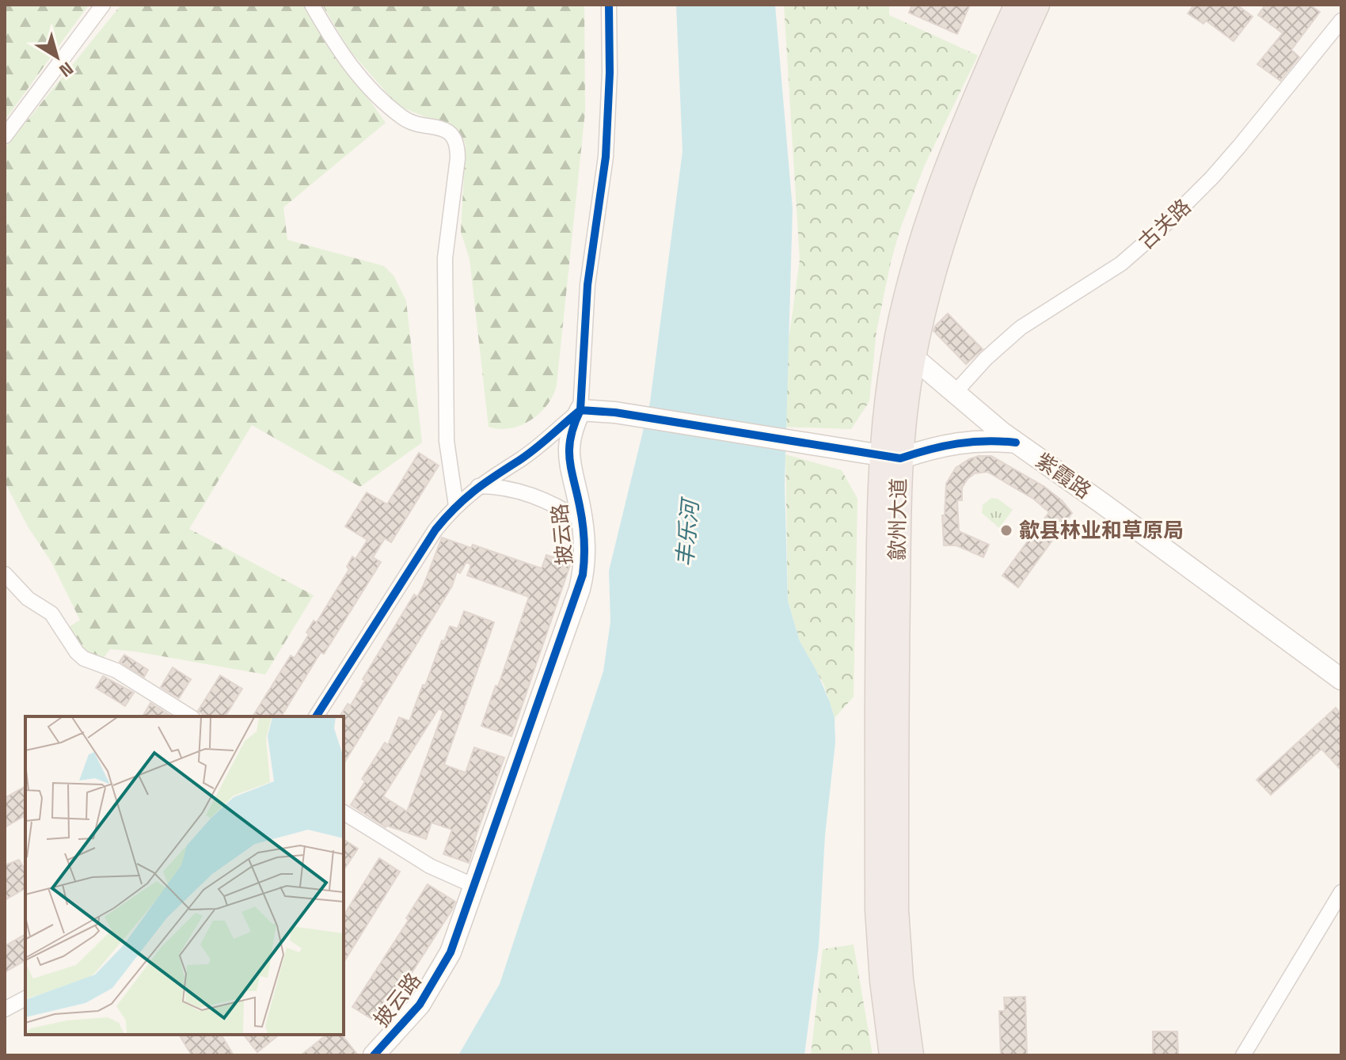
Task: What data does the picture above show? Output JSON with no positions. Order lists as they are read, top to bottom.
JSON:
{
  "streets": {
    "highway": ["歙州大道"],
    "street": ["古关路", "紫霞路", "披云路"]
  },
  "crossings": [
    ["古关路", "紫霞路"],
    ["紫霞路", "歙州大道"]
  ],
  "water": ["丰乐河"],
  "places": ["歙县林业和草原局"],
  "north": "bottom right"
}
